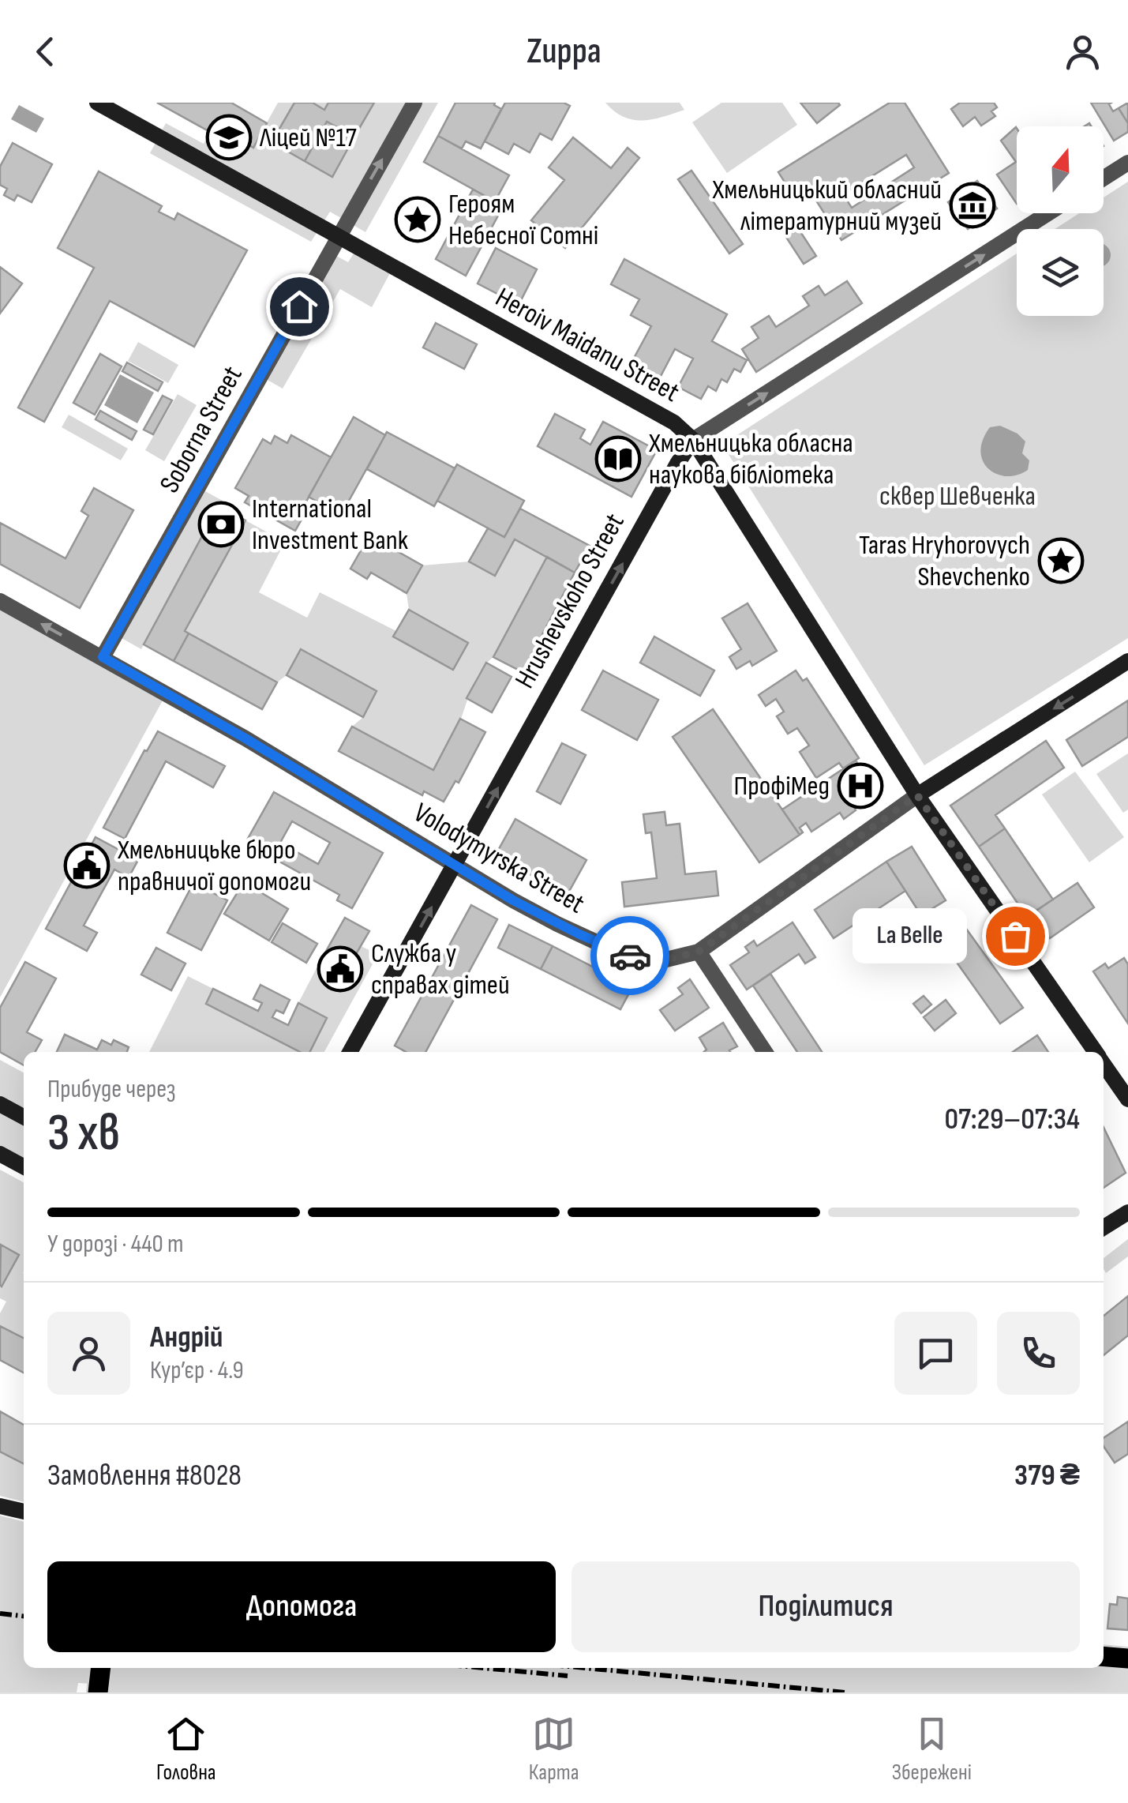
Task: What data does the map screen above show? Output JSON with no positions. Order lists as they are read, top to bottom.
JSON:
{
  "streets": {
    "street": [
      "Heroiv Maidanu Street",
      "Soborna Street",
      "Hrushevskoho Street",
      "Volodymyrska Street"
    ]
  },
  "crossings": [
    ["Heroiv Maidanu Street", "Soborna Street"],
    ["Heroiv Maidanu Street", "Hrushevskoho Street"],
    ["Heroiv Maidanu Street", "Volodymyrska Street"],
    ["Soborna Street", "Volodymyrska Street"],
    ["Hrushevskoho Street", "Volodymyrska Street"]
  ],
  "one_way": ["Hrushevskoho Street"],
  "parks": ["сквер Шевченка"],
  "places": {
    "school or university": ["Ліцей №17"],
    "museum": ["Хмельницький обласний літературний музей"],
    "place": ["Героям Небесної Сотні", "Taras Hryhorovych Shevchenko"],
    "library": ["Хмельницька обласна наукова бібліотека"],
    "bank": ["International Investment Bank"],
    "hospital": ["ПрофіМед"],
    "public building": ["Хмельницьке бюро правничої допомоги", "Служба у справах дітей"],
    "other": ["La Belle"]
  },
  "north": "top",
  "page": {
    "header": "Zuppa",
    "bubble": "La Belle",
    "heading": ["3 хв", "Прибуде через", "07:29–07:34"],
    "panel": [
      "Андрій",
      "Кур’єр · 4.9",
      "Замовлення #8028",
      "379 ₴"
    ],
    "bar": "У дорозі · 440 m",
    "buttons": ["Допомога", "Поділитися"],
    "tabs": ["Головна", "Карта", "Збережені"]
  }
}
